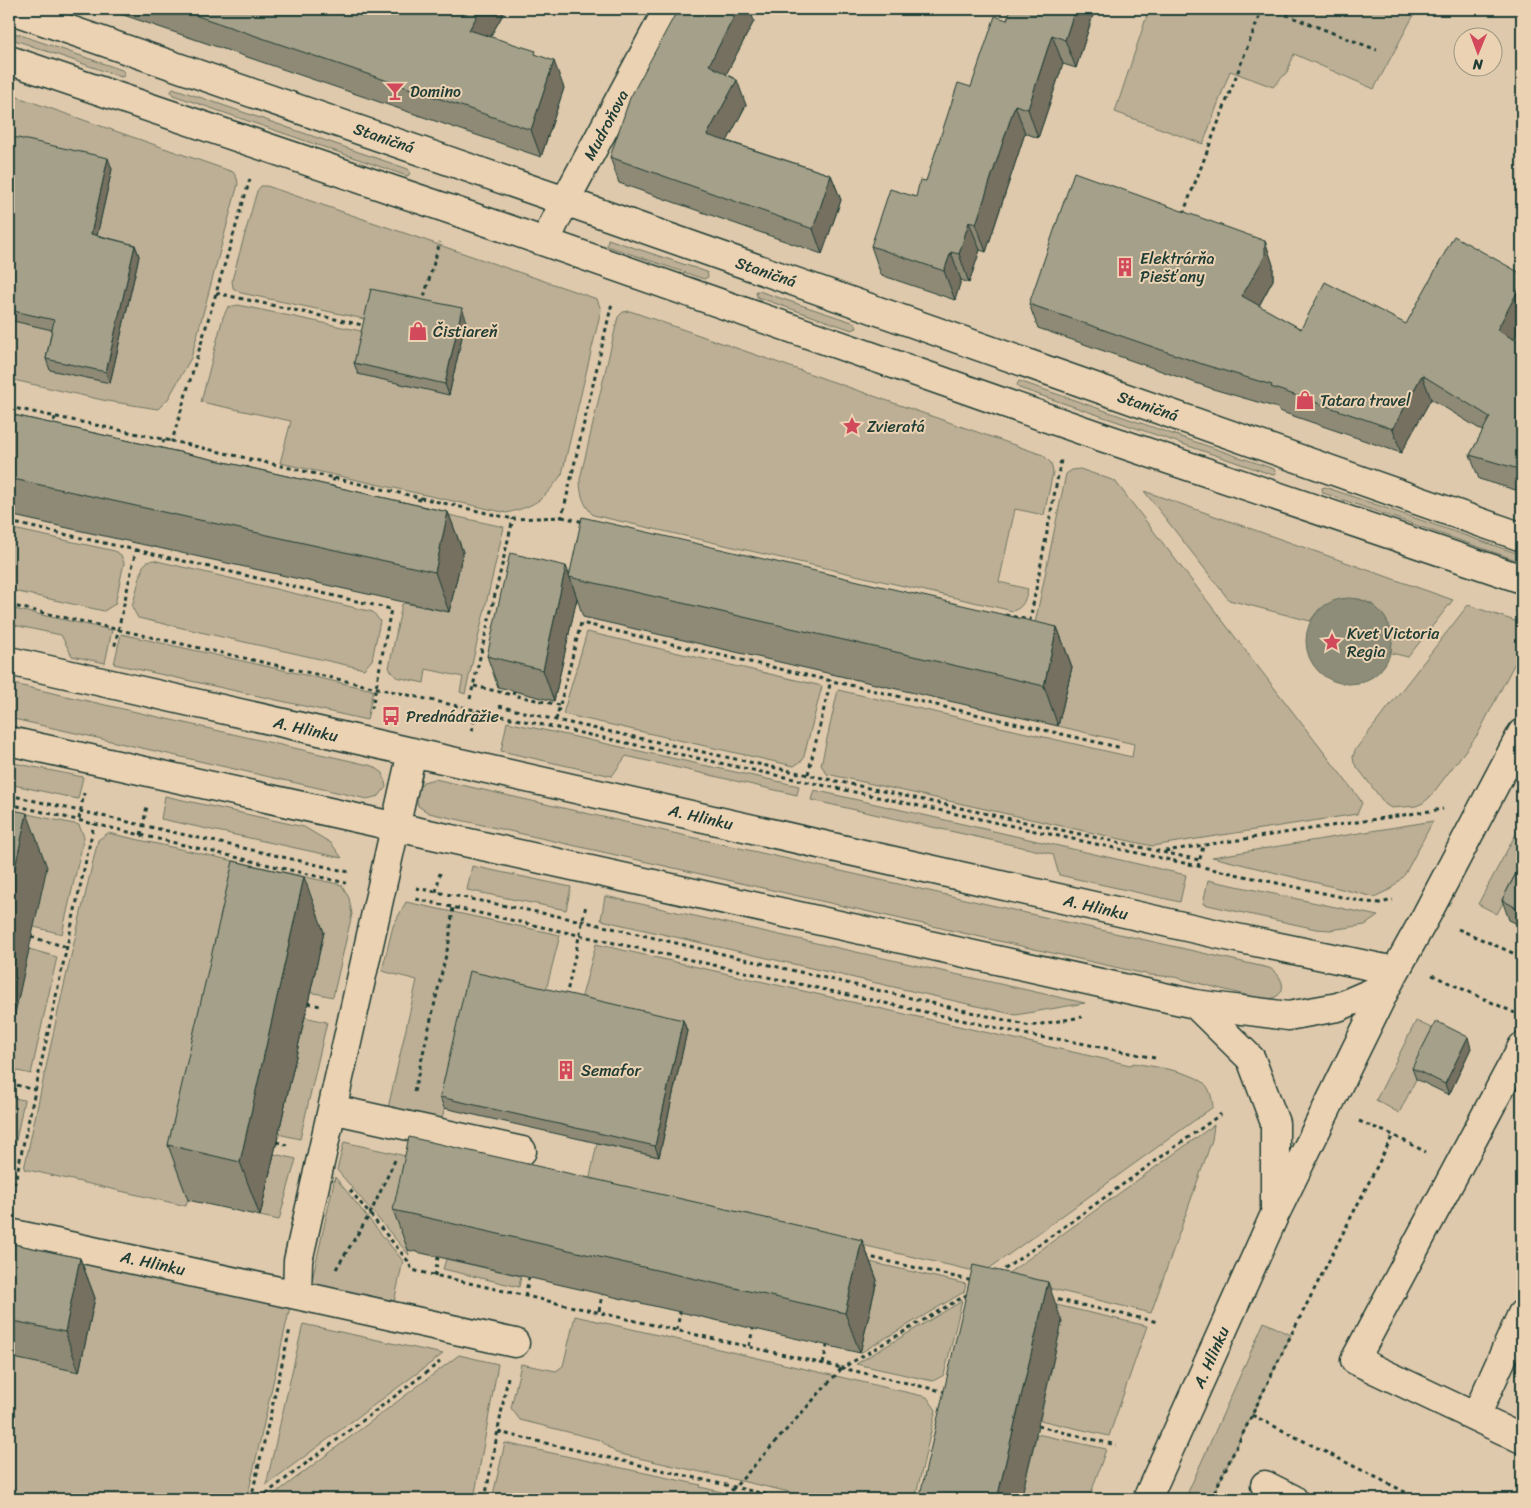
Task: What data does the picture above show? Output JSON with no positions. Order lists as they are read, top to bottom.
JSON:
{
  "streets": {
    "street": ["Mudroňova", "Staničná", "A. Hlinku"]
  },
  "crossings": [
    ["Mudroňova", "Staničná"]
  ],
  "places": {
    "bar": ["Domino"],
    "building": ["Elektrárňa Piešťany", "Semafor"],
    "shop": ["Čistiareň", "Tatara travel"],
    "place": ["Zvieratá", "Kvet Victoria Regia"],
    "bus stop": ["Prednádražie"]
  },
  "north": "bottom"
}
